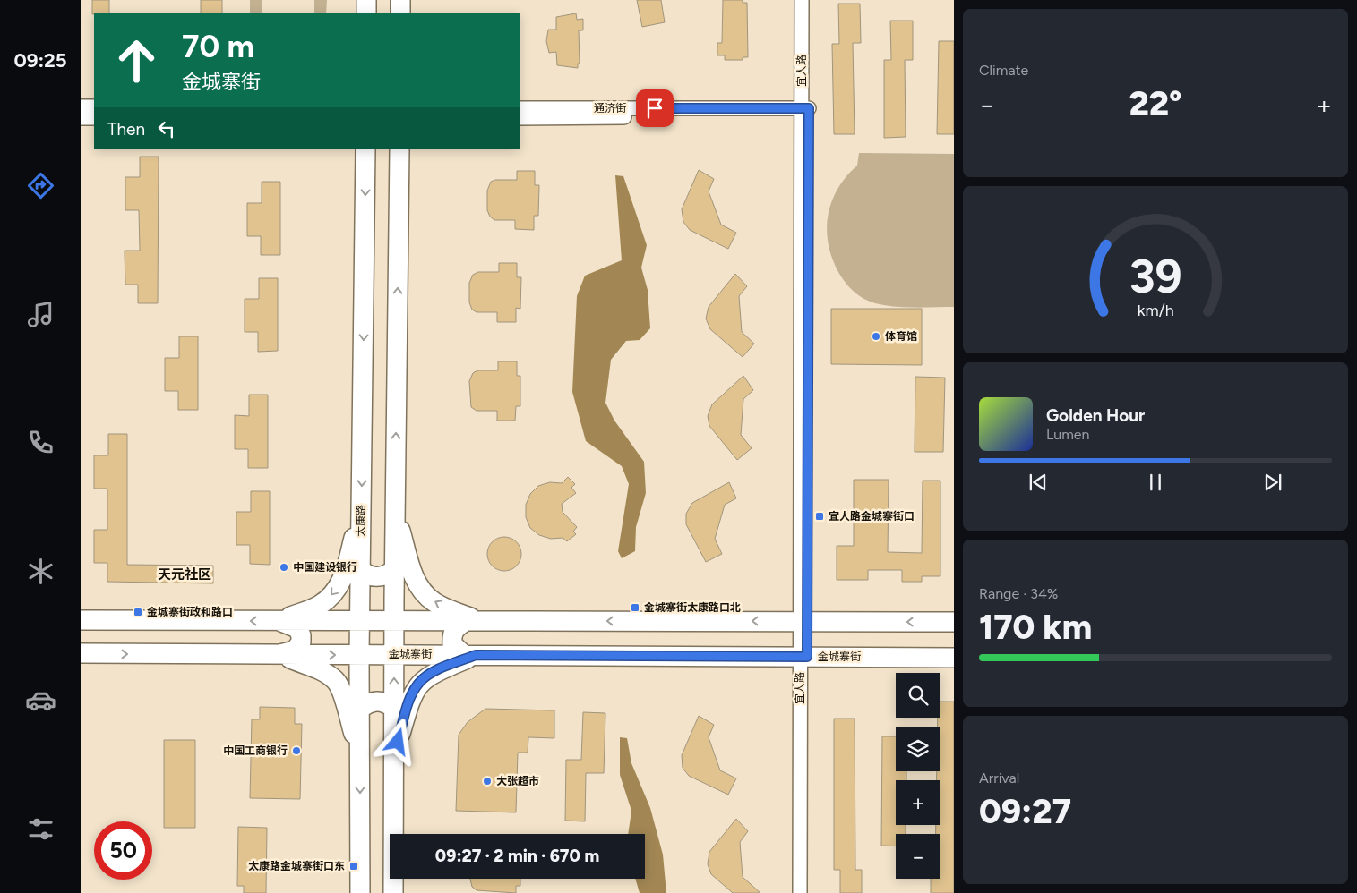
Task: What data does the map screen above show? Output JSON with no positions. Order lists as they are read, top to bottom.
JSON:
{
  "streets": {
    "main road": ["太康路", "金城寨街"],
    "street": ["宜人路", "通济街"]
  },
  "crossings": [
    ["宜人路", "通济街"],
    ["宜人路", "金城寨街"],
    ["太康路", "金城寨街"]
  ],
  "districts": ["天元社区"],
  "places": {
    "other": [
      "体育馆",
      "中国建设银行",
      "中国工商银行",
      "大张超市"
    ],
    "transit": [
      "宜人路金城寨街口",
      "金城寨街太康路口北",
      "金城寨街政和路口",
      "太康路金城寨街口东"
    ]
  },
  "page": {
    "tabs": "09:25",
    "tile": [
      "Climate",
      ["Range · 34%", "170 km"],
      ["Arrival", "09:27"]
    ],
    "turn": ["70 m", "金城寨街"],
    "heat": ["−", "22°", "+"],
    "then": "Then",
    "song": ["Golden Hour", "Lumen"],
    "map_buttons": ["+", "−"],
    "limit": "50",
    "trip": "09:27 · 2 min · 670 m",
    "gauge": ["39", "km/h"]
  }
}
